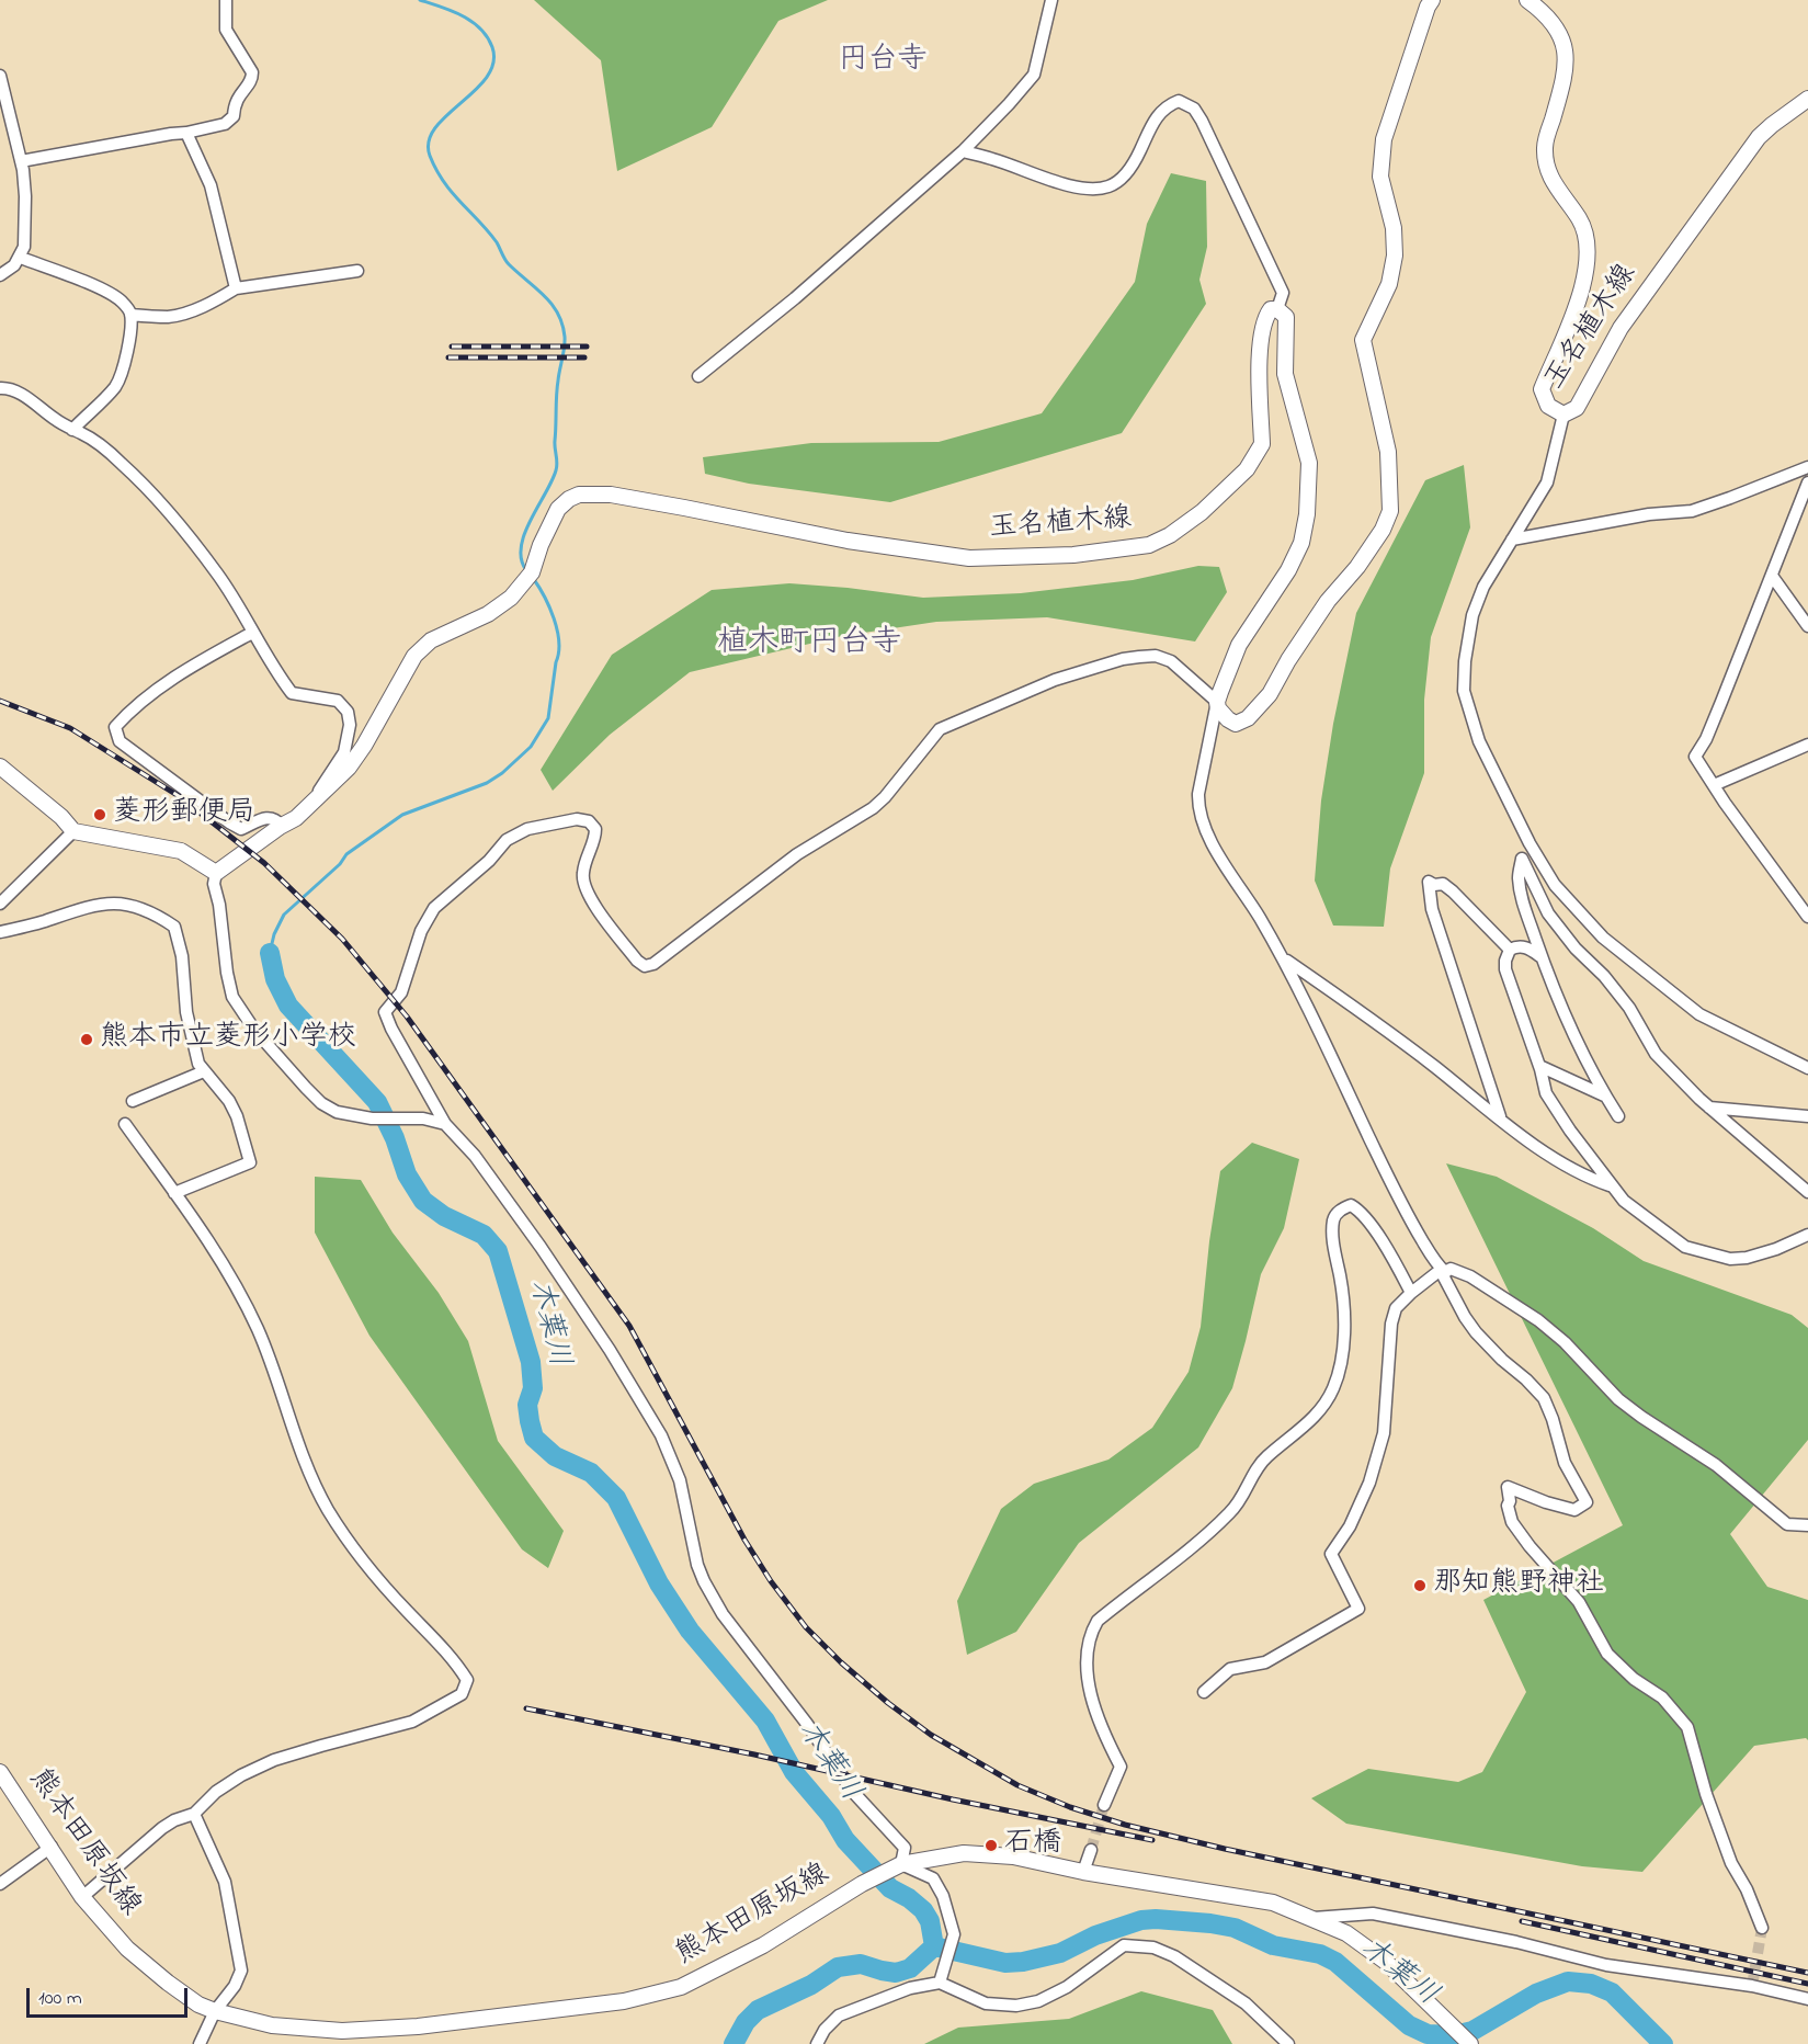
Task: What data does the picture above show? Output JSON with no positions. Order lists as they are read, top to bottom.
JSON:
{
  "streets": {
    "main road": ["玉名植木線", "熊本田原坂線"]
  },
  "districts": ["円台寺", "植木町円台寺"],
  "water": ["木葉川"],
  "places": [
    "菱形郵便局",
    "熊本市立菱形小学校",
    "那知熊野神社",
    "石橋"
  ],
  "scale_bar": "100 m"
}
